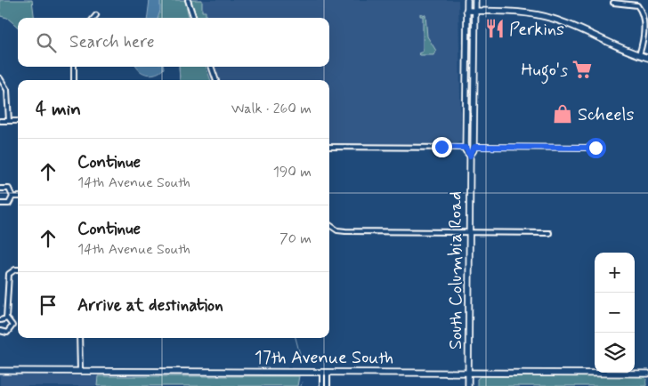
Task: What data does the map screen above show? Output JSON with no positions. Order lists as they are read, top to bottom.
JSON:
{
  "streets": {
    "street": ["South Columbia Road", "17th Avenue South"]
  },
  "crossings": [
    ["South Columbia Road", "17th Avenue South"]
  ],
  "places": {
    "restaurant": ["Perkins"],
    "supermarket": ["Hugo's"],
    "shop": ["Scheels"]
  },
  "page": {
    "search": "Search here",
    "heading": ["4 min", "Walk · 260 m"],
    "list": [
      ["Continue", "14th Avenue South", "190 m"],
      ["Continue", "14th Avenue South", "70 m"],
      "Arrive at destination"
    ],
    "map_buttons": ["+", "−"]
  }
}
